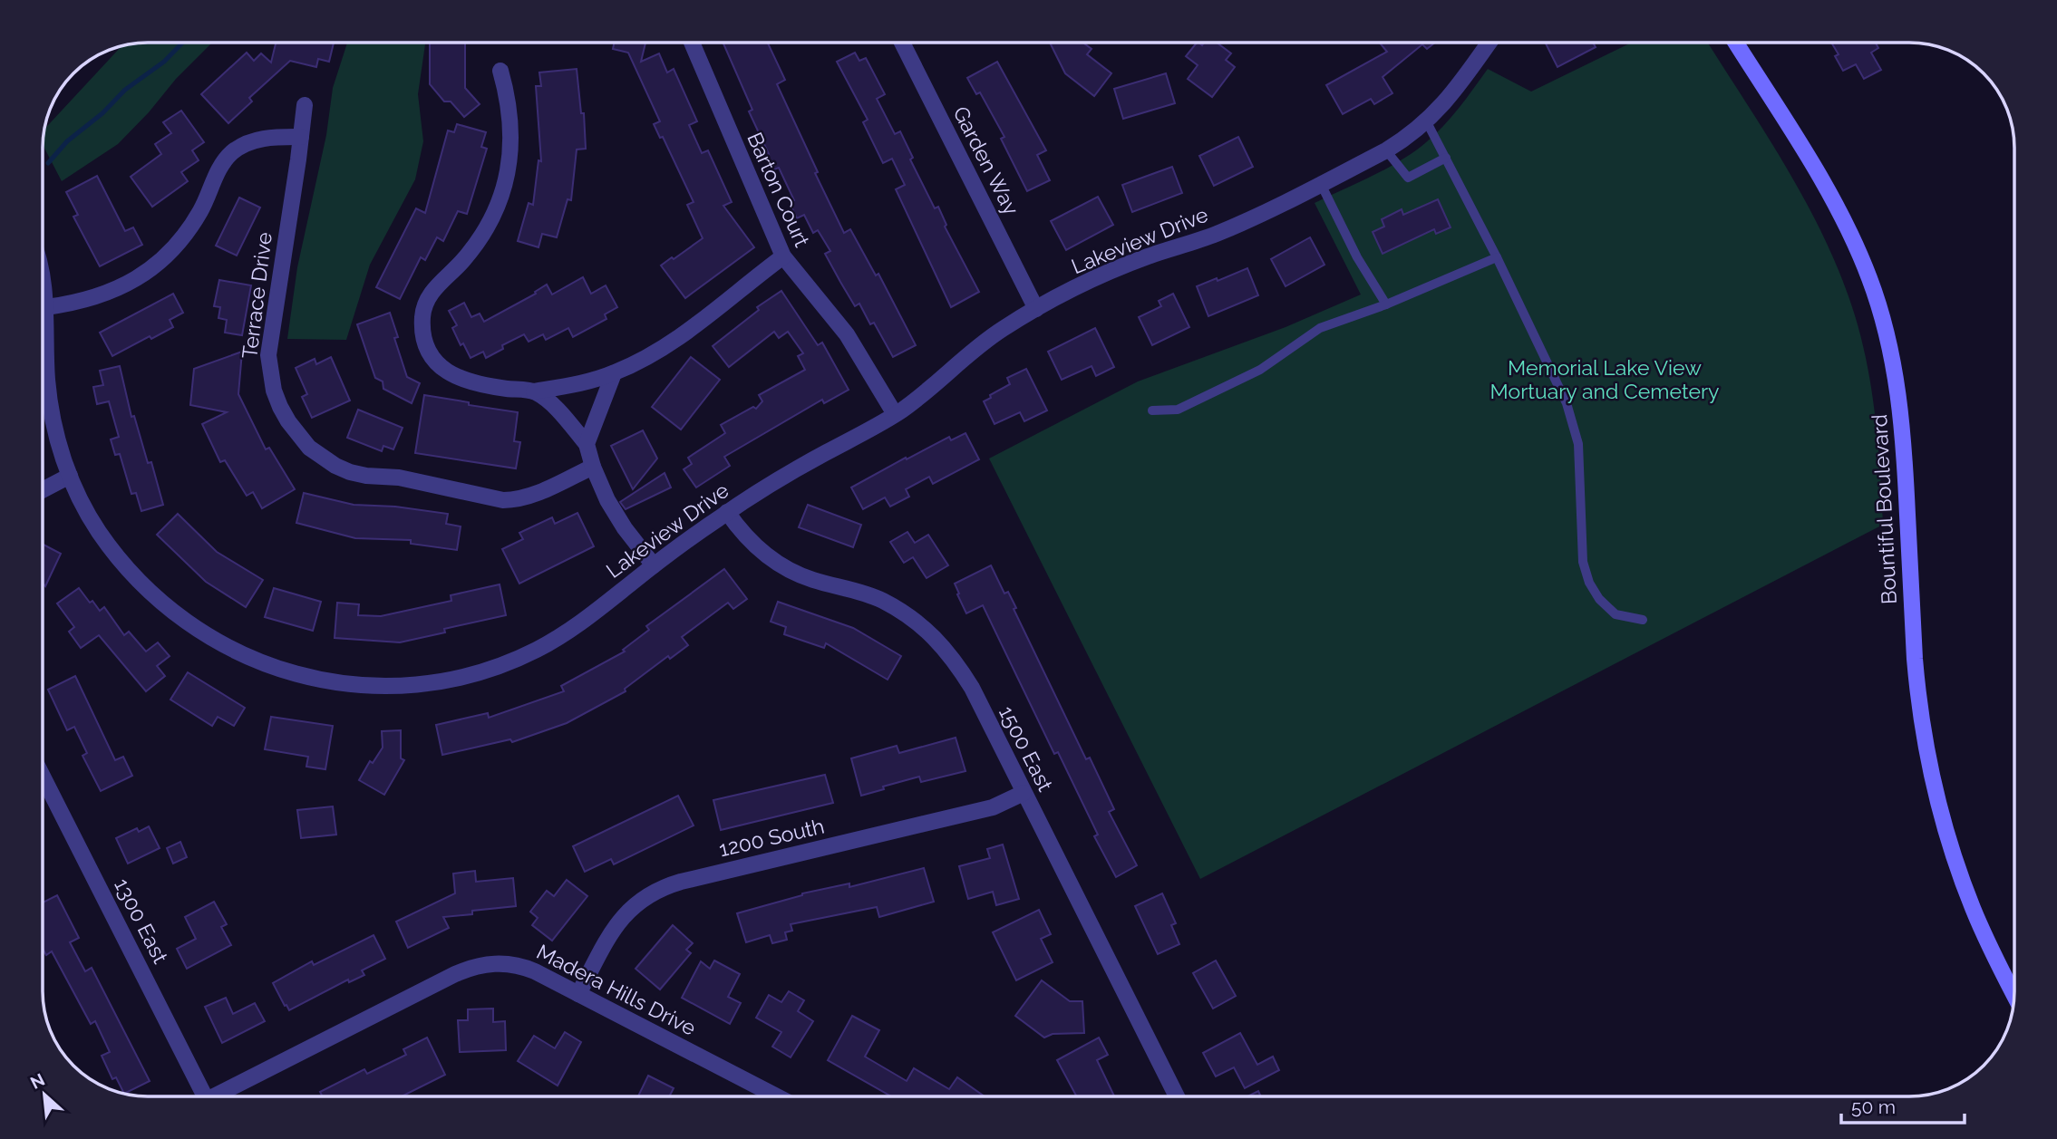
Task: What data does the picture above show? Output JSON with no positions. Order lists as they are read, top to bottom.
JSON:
{
  "streets": {
    "main road": ["Bountiful Boulevard"],
    "street": [
      "Garden Way",
      "Barton Court",
      "Lakeview Drive",
      "Terrace Drive",
      "1500 East",
      "1200 South",
      "1300 East",
      "Madera Hills Drive"
    ]
  },
  "crossings": [
    ["Garden Way", "Lakeview Drive"],
    ["Barton Court", "Lakeview Drive"],
    ["Lakeview Drive", "1500 East"],
    ["1500 East", "1200 South"],
    ["1200 South", "Madera Hills Drive"]
  ],
  "parks": ["Memorial Lake View Mortuary and Cemetery"],
  "scale_bar": "50 m",
  "north": "top left"
}
